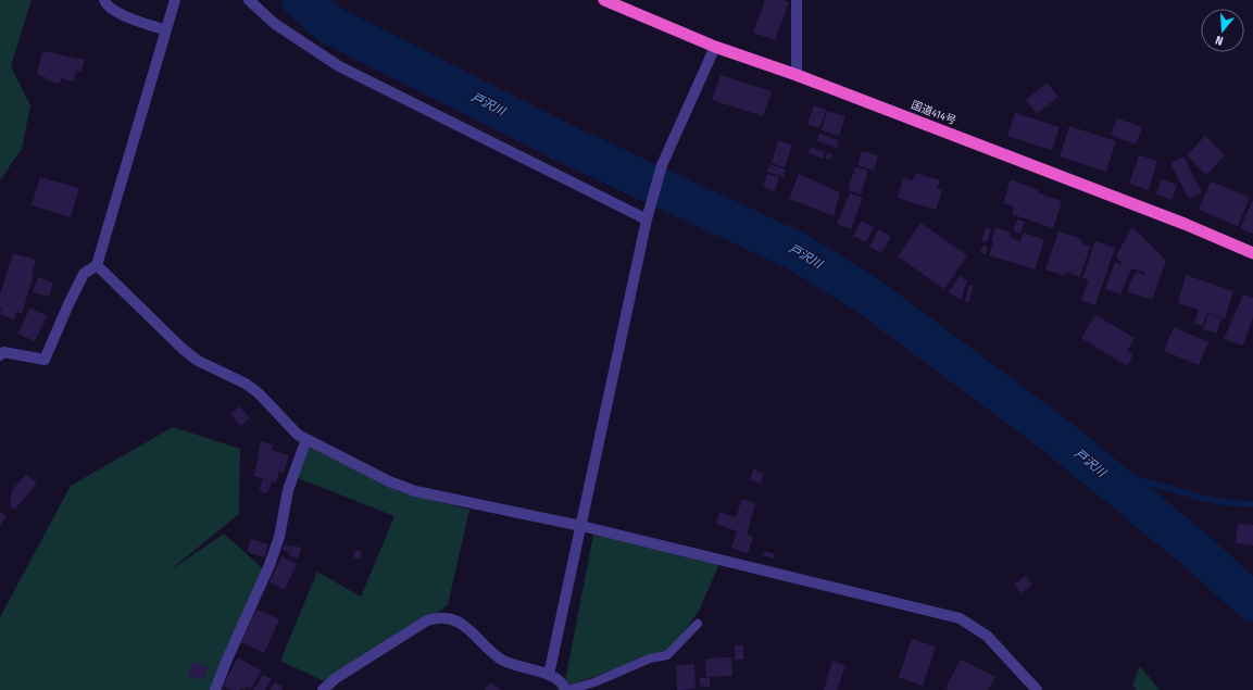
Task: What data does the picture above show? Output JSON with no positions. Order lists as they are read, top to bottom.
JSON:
{
  "streets": {
    "highway": ["国道414号"]
  },
  "water": ["戸沢川"],
  "north": "bottom"
}
